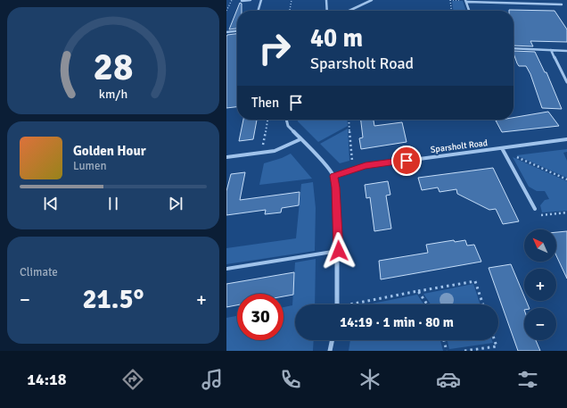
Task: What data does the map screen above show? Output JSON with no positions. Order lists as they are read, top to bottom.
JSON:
{
  "streets": {
    "street": ["Sparsholt Road"]
  },
  "north": "top left",
  "page": {
    "turn": ["40 m", "Sparsholt Road"],
    "then": "Then",
    "song": ["Golden Hour", "Lumen"],
    "map_buttons": ["+", "−"],
    "tile": "Climate",
    "heat": ["−", "21.5°", "+"],
    "limit": "30",
    "trip": "14:19 · 1 min · 80 m",
    "tabs": "14:18",
    "gauge": ["28", "km/h"]
  }
}
